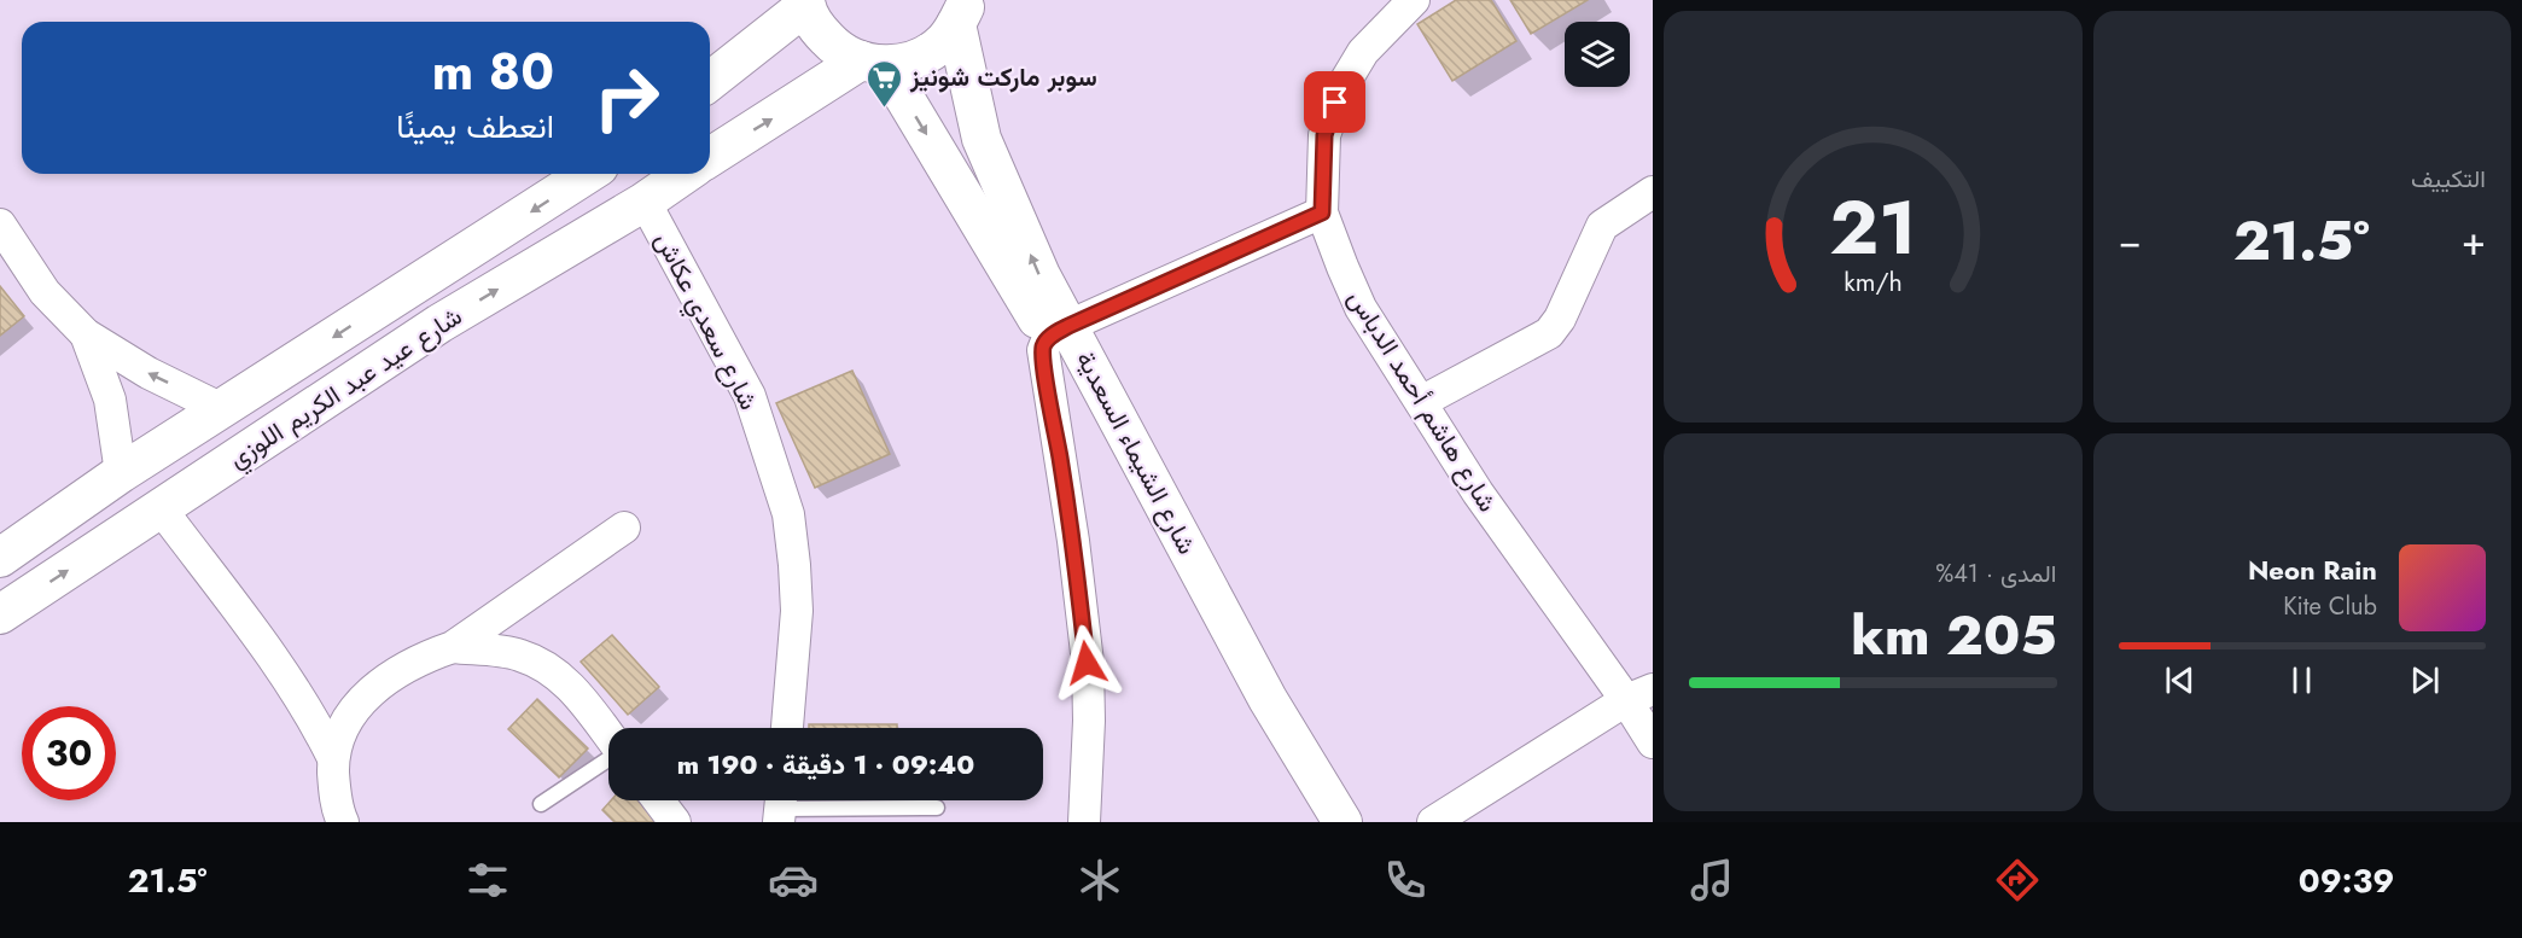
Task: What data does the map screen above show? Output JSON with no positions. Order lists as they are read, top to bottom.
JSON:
{
  "streets": {
    "street": [
      "شارع سعدي عكاش",
      "شارع عيد عبد الكريم اللوزي",
      "شارع هاشم أحمد الدباس",
      "شارع الشيماء السعدية"
    ]
  },
  "crossings": [
    ["شارع سعدي عكاش", "شارع عيد عبد الكريم اللوزي"]
  ],
  "places": {
    "supermarket": ["سوبر ماركت شونيز"]
  },
  "page": {
    "tile": [
      "التكييف",
      ["المدى · 41%", "205 km"]
    ],
    "turn": ["80 m", "انعطف يمينًا"],
    "heat": ["−", "21.5°", "+"],
    "song": ["Neon Rain", "Kite Club"],
    "limit": "30",
    "trip": "09:40 · 1 دقيقة · 190 m",
    "tabs": ["09:39", "21.5°"],
    "gauge": ["21", "km/h"]
  }
}
